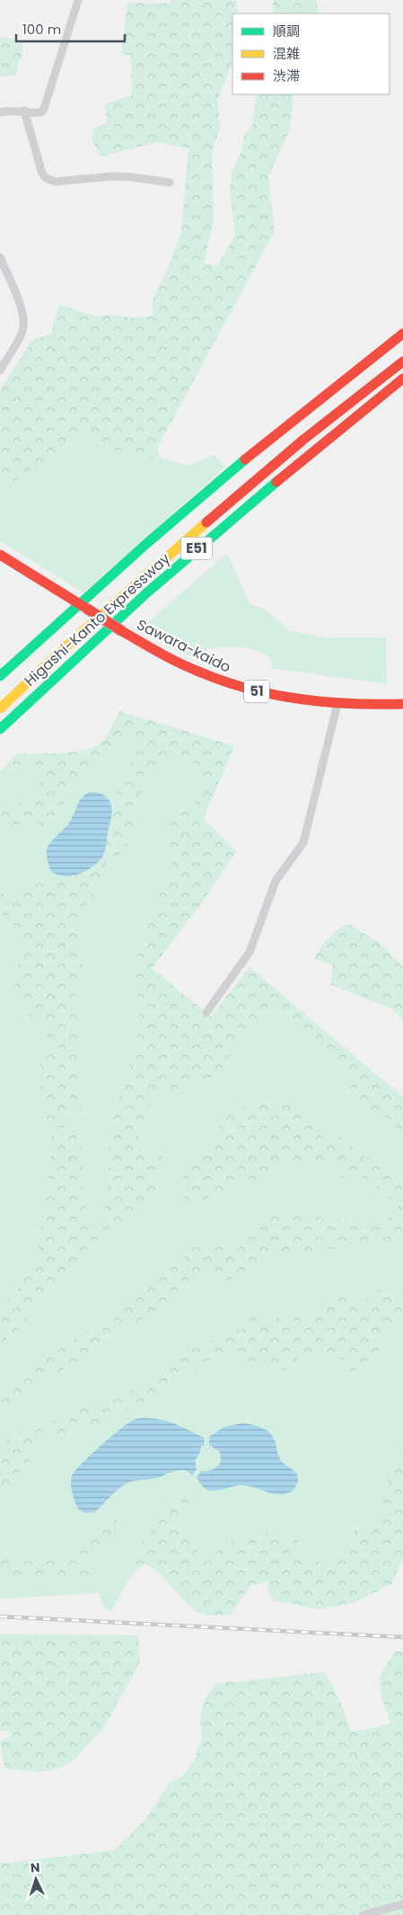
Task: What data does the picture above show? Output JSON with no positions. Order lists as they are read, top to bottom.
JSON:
{
  "streets": {
    "main road": [
      "E51",
      "Higashi-Kanto Expressway",
      "Sawara-kaido",
      "51"
    ]
  },
  "legend": ["順調", "混雑", "渋滞"],
  "scale_bar": "100 m",
  "north": "top"
}
